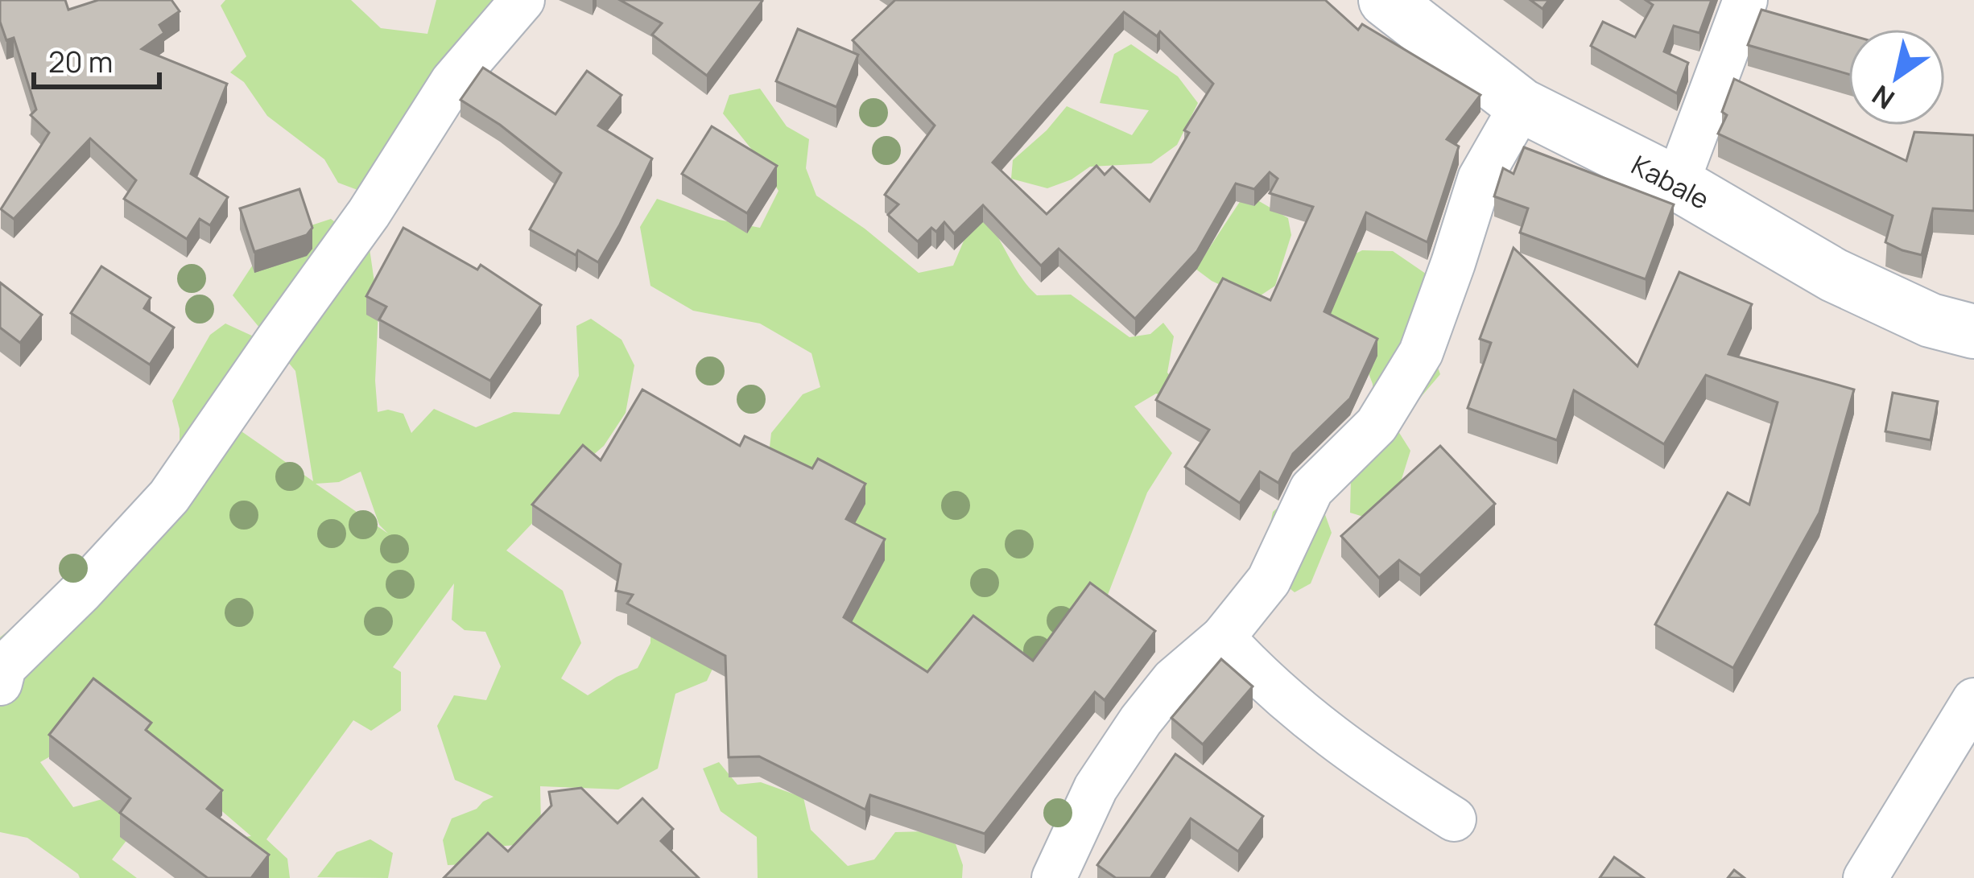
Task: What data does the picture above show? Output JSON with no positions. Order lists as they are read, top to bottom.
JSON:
{
  "streets": {
    "street": ["Kabale"]
  },
  "scale_bar": "20 m",
  "north": "bottom left"
}
